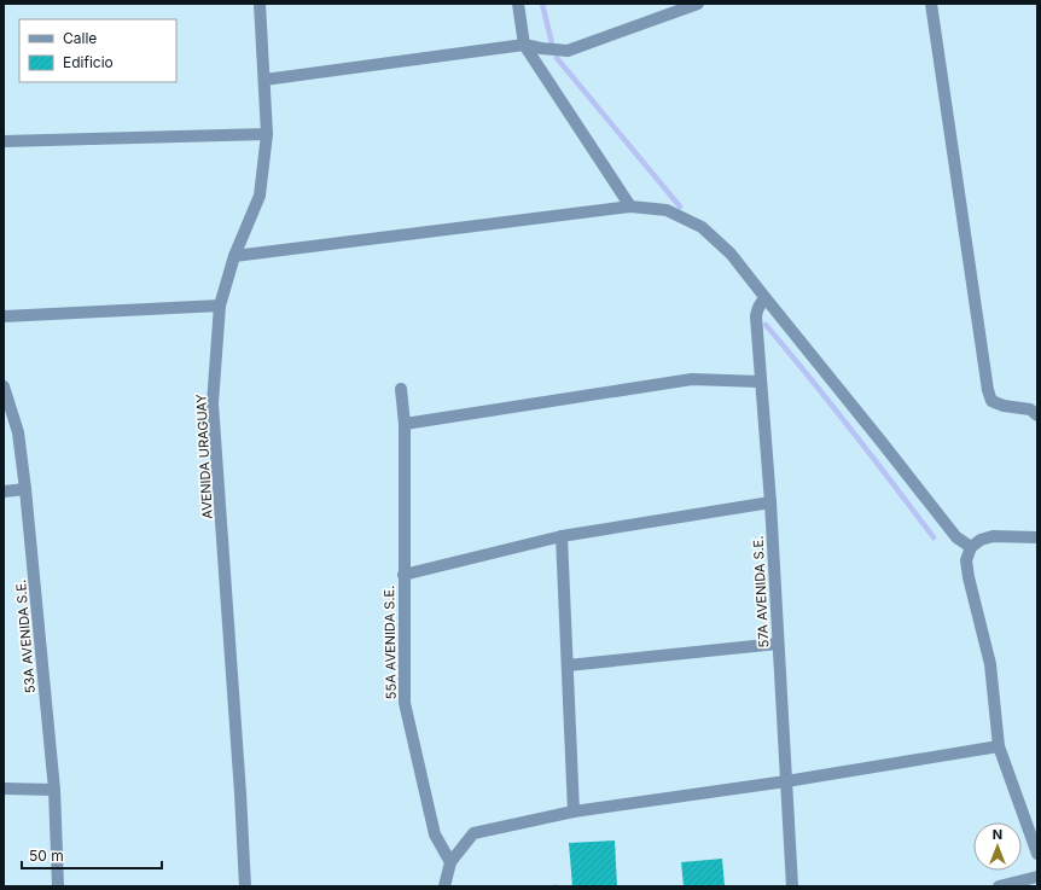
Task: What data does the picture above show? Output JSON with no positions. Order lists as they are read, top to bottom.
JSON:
{
  "streets": {
    "street": [
      "AVENIDA URAGUAY",
      "57A AVENIDA S.E.",
      "53A AVENIDA S.E.",
      "55A AVENIDA S.E."
    ]
  },
  "legend": ["Calle", "Edificio"],
  "scale_bar": "50 m",
  "north": "top"
}
